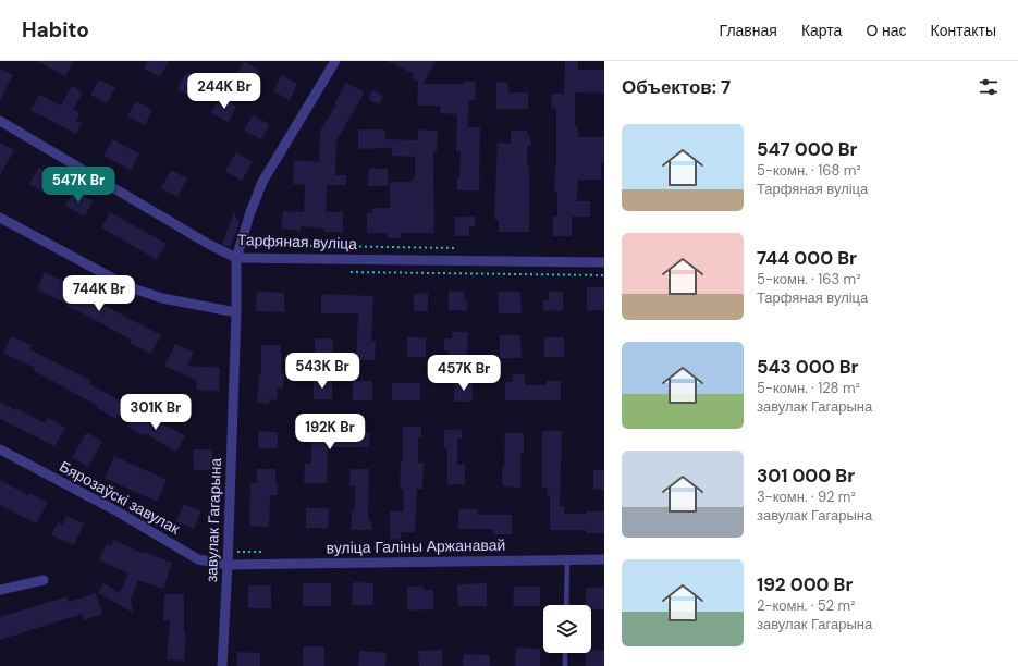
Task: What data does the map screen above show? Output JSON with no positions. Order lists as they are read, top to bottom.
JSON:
{
  "streets": {
    "street": [
      "Тарфяная вуліца",
      "Бярозаўскі завулак",
      "завулак Гагарына",
      "вуліца Галіны Аржанавай"
    ]
  },
  "crossings": [
    ["Тарфяная вуліца", "завулак Гагарына"],
    ["Бярозаўскі завулак", "завулак Гагарына"],
    ["Бярозаўскі завулак", "вуліца Галіны Аржанавай"],
    ["завулак Гагарына", "вуліца Галіны Аржанавай"]
  ],
  "page": {
    "header": "Habito",
    "nav": [
      "Главная",
      "Карта",
      "О нас",
      "Контакты"
    ],
    "heading": "Объектов: 7",
    "price": [
      "244K Br",
      "547K Br",
      "744K Br",
      "543K Br",
      "457K Br",
      "301K Br",
      "192K Br"
    ],
    "list": [
      {
        "name": "547 000 Br",
        "note": "5-комн. · 168 m² · Тарфяная вуліца"
      },
      {
        "name": "744 000 Br",
        "note": "5-комн. · 163 m² · Тарфяная вуліца"
      },
      {
        "name": "543 000 Br",
        "note": "5-комн. · 128 m² · завулак Гагарына"
      },
      {
        "name": "301 000 Br",
        "note": "3-комн. · 92 m² · завулак Гагарына"
      },
      {
        "name": "192 000 Br",
        "note": "2-комн. · 52 m² · завулак Гагарына"
      }
    ]
  }
}
